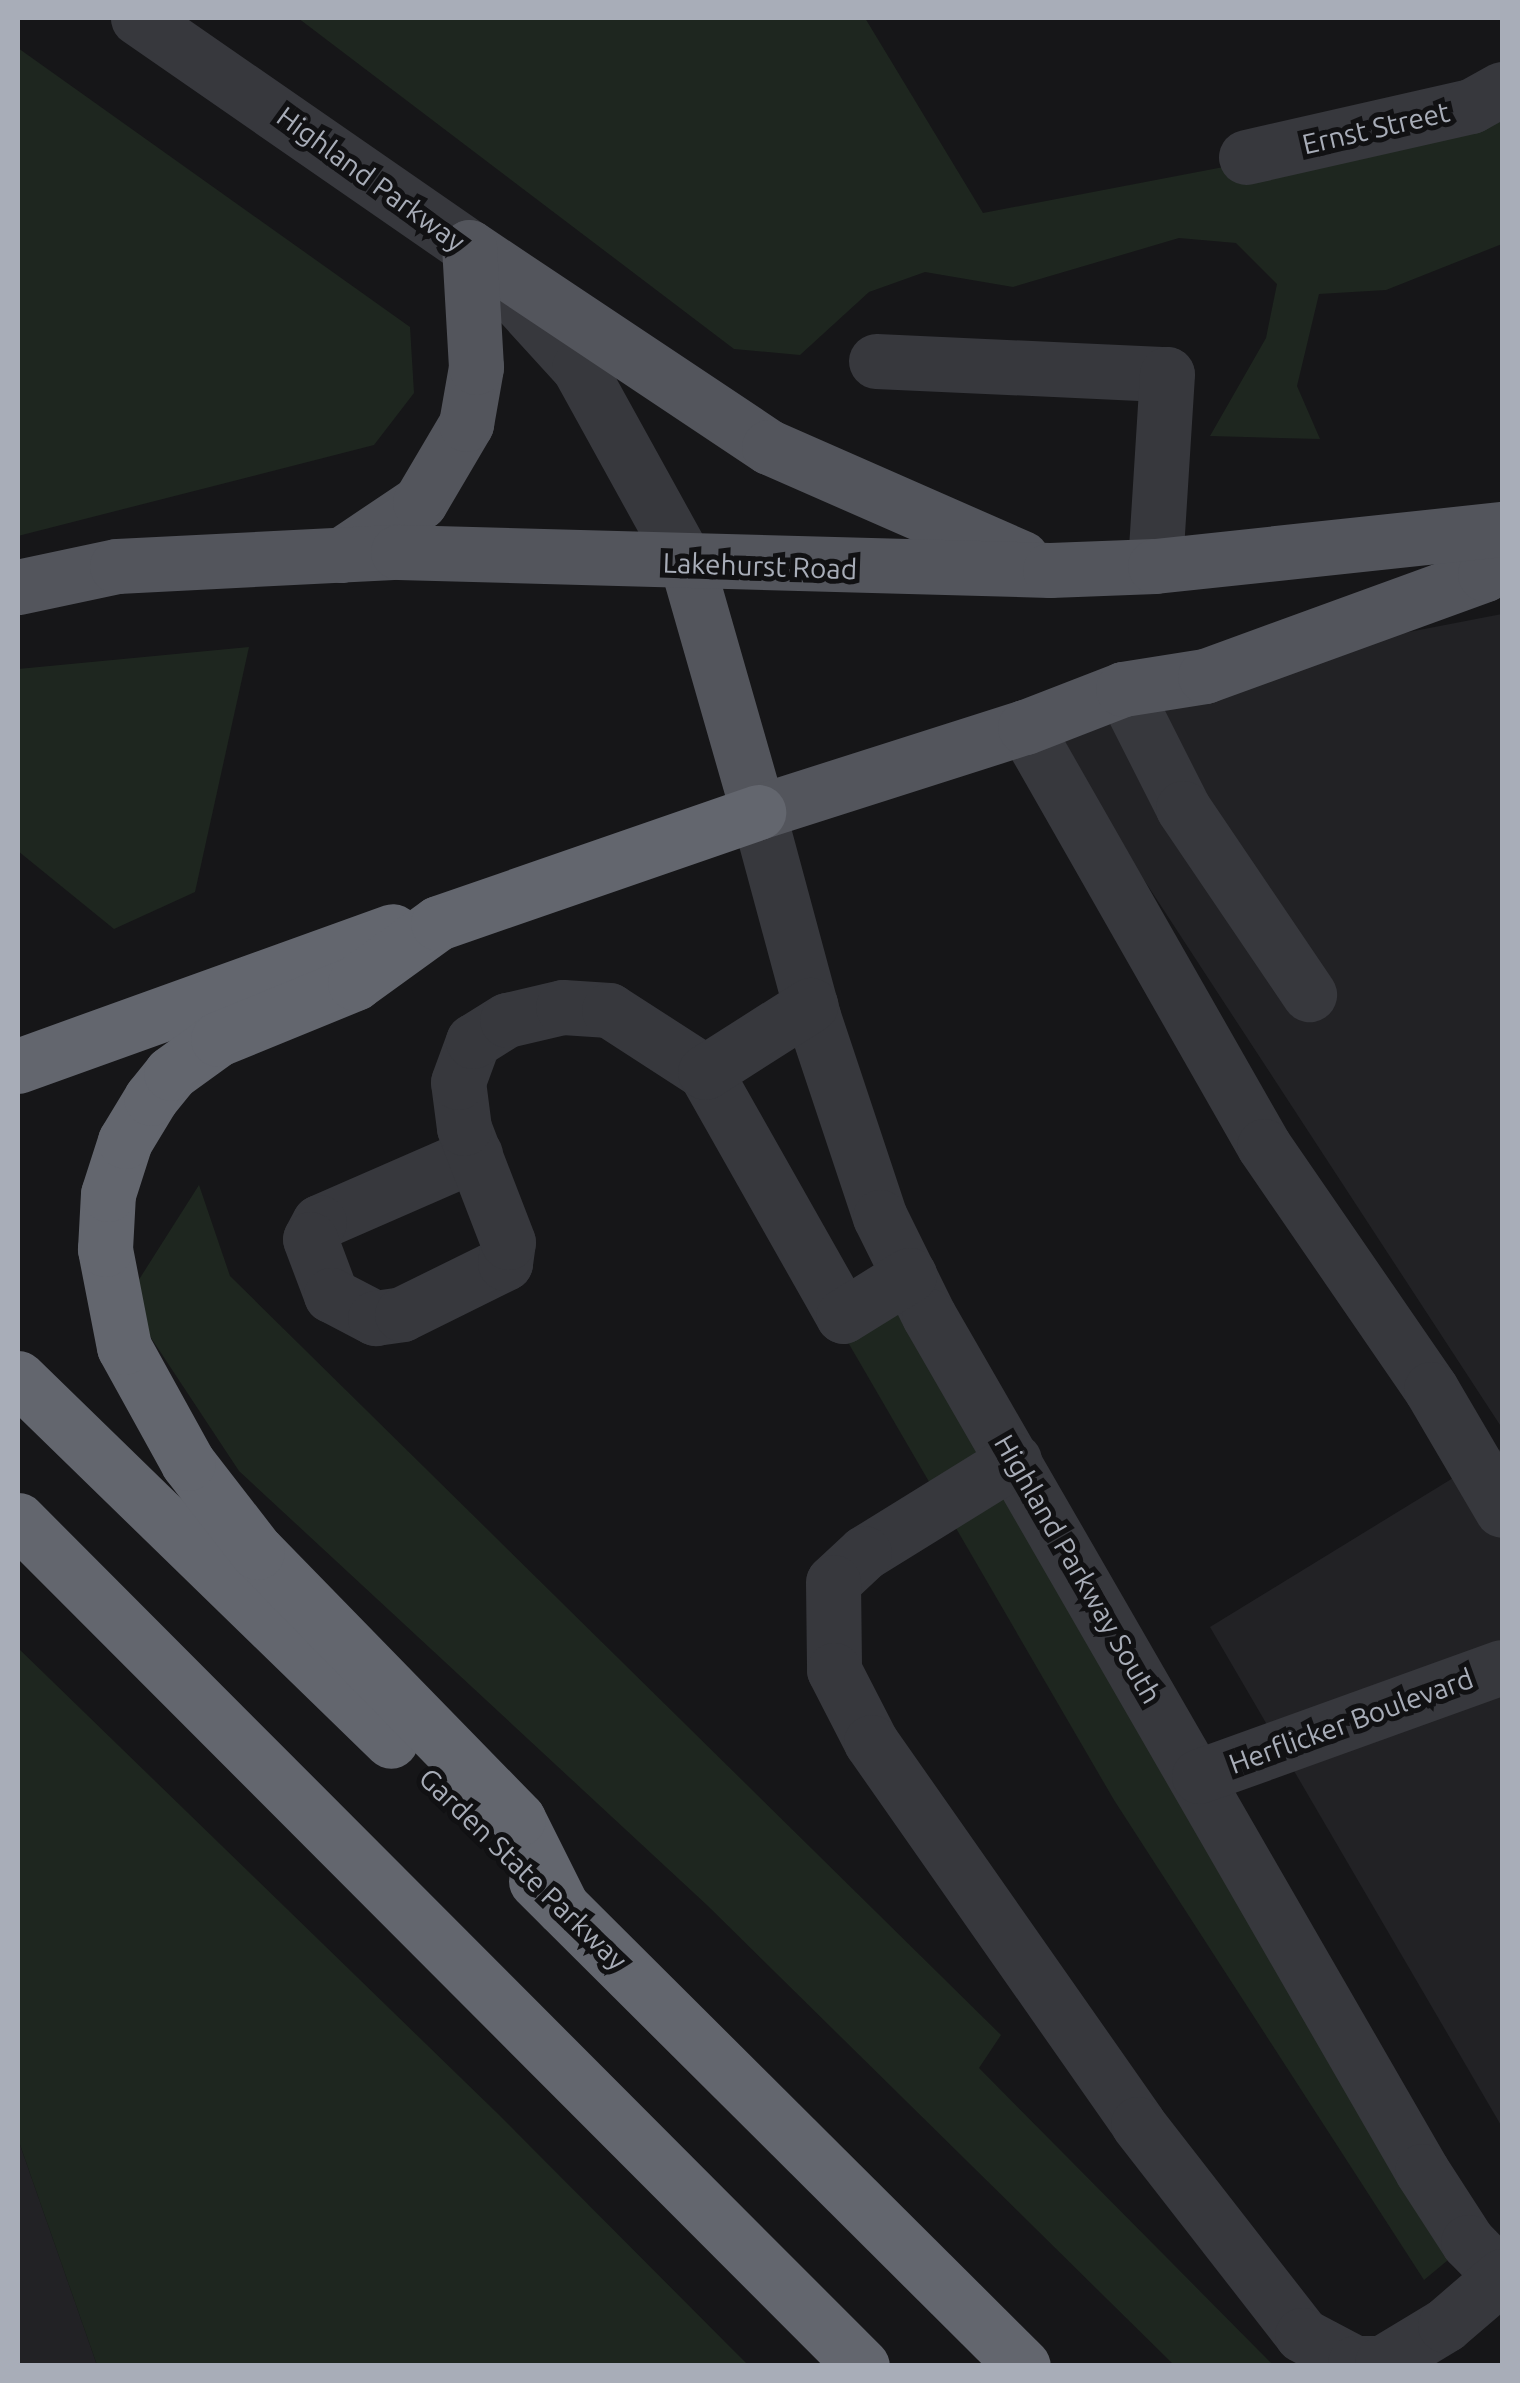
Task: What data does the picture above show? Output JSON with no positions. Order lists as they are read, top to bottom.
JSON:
{
  "streets": {
    "highway": ["Garden State Parkway"],
    "main road": ["Highland Parkway", "Lakehurst Road"],
    "street": ["Ernst Street", "Highland Parkway South", "Herflicker Boulevard"]
  },
  "crossings": [
    ["Highland Parkway", "Lakehurst Road"],
    ["Highland Parkway", "Highland Parkway South"],
    ["Highland Parkway South", "Herflicker Boulevard"]
  ]
}
